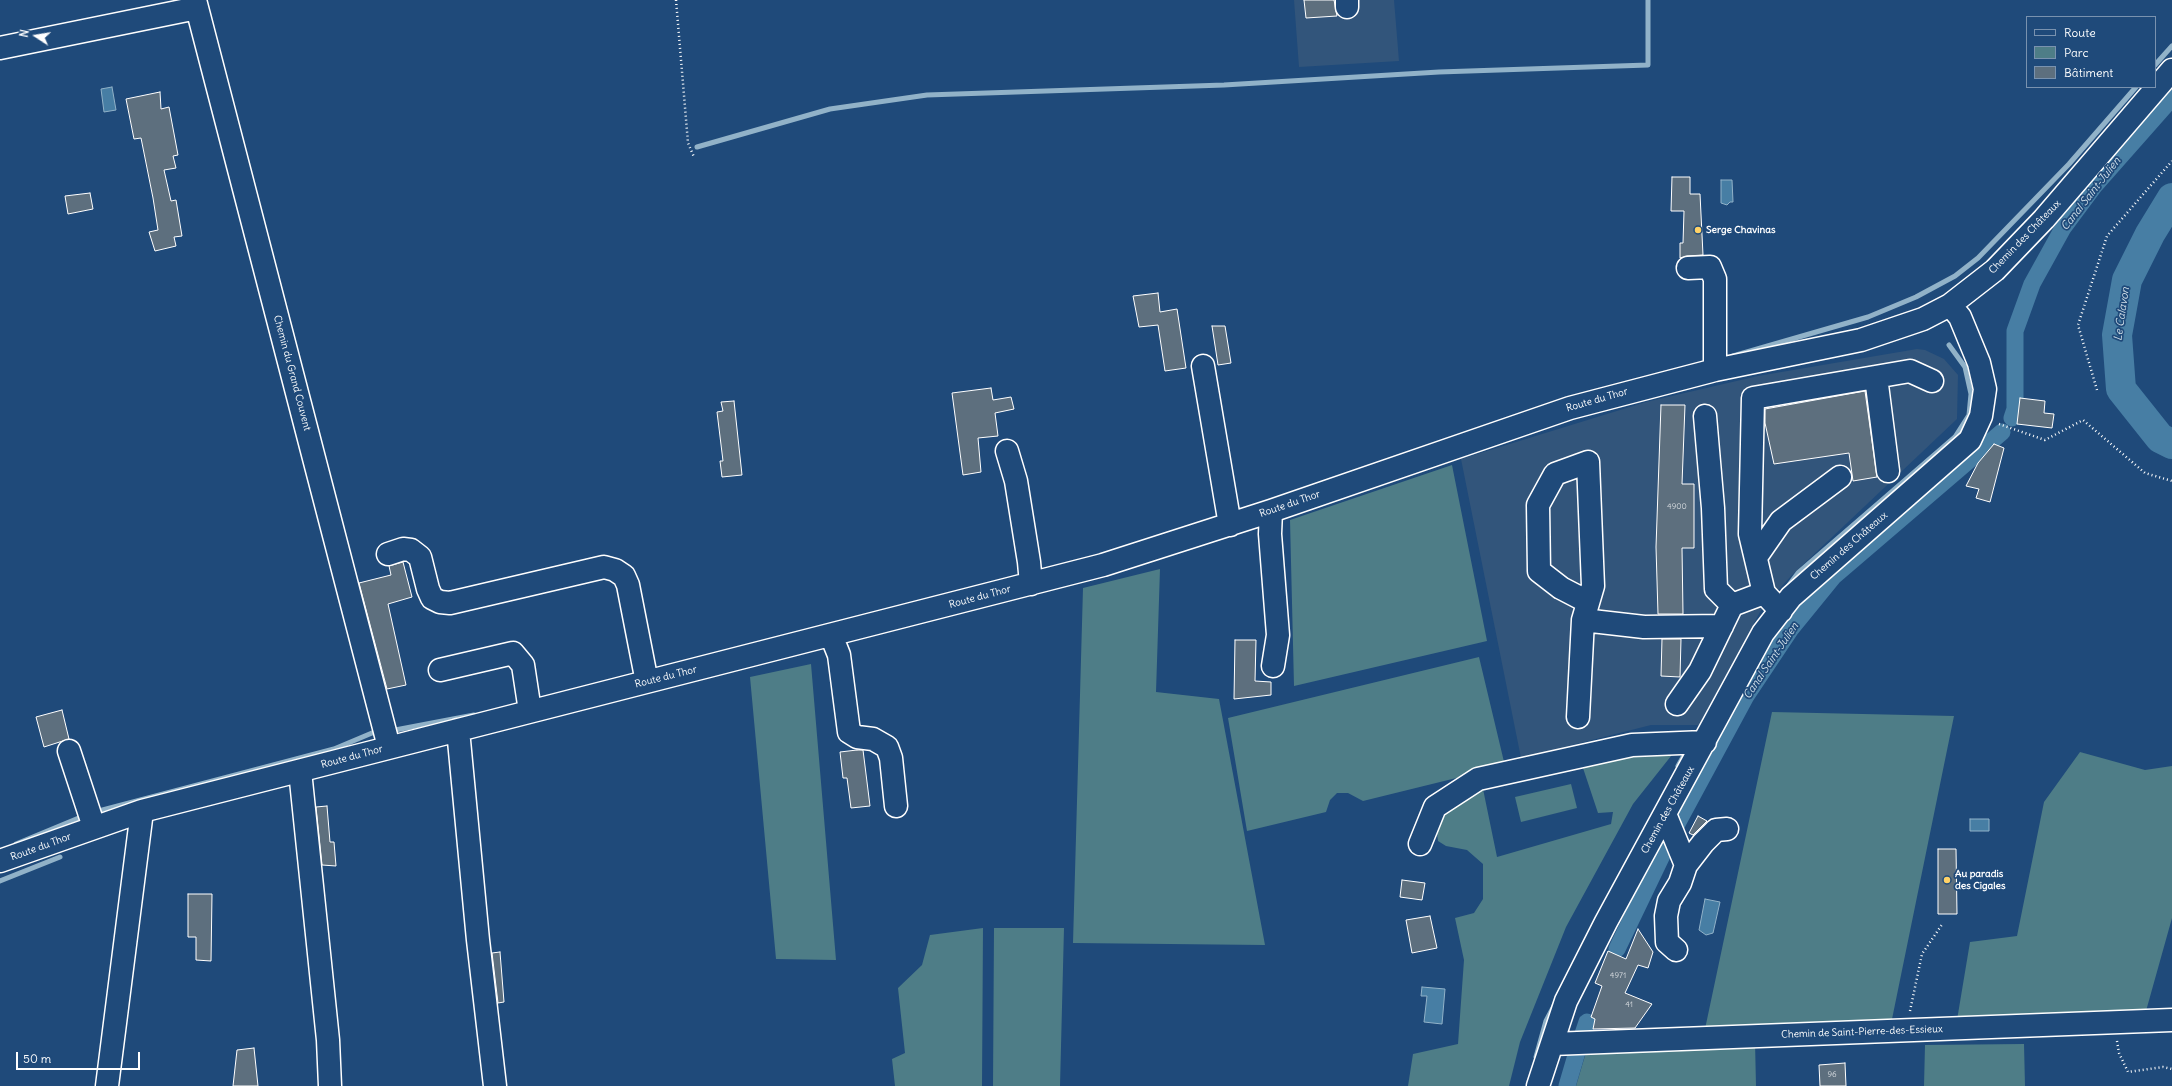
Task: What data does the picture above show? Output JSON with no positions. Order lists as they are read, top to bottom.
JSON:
{
  "streets": {
    "street": [
      "Chemin des Châteaux",
      "Chemin du Grand Couvent",
      "Route du Thor",
      "Chemin de Saint-Pierre-des-Essieux"
    ]
  },
  "crossings": [
    ["Chemin des Châteaux", "Route du Thor"],
    ["Chemin des Châteaux", "Chemin de Saint-Pierre-des-Essieux"],
    ["Chemin du Grand Couvent", "Route du Thor"]
  ],
  "water": ["Canal Saint-Julien", "Le Calavon"],
  "places": ["Serge Chavinas", "Au paradis des Cigales"],
  "house_numbers": [
    "4900",
    "4971",
    "41",
    "96"
  ],
  "legend": ["Route", "Parc", "Bâtiment"],
  "scale_bar": "50 m",
  "north": "left"
}
